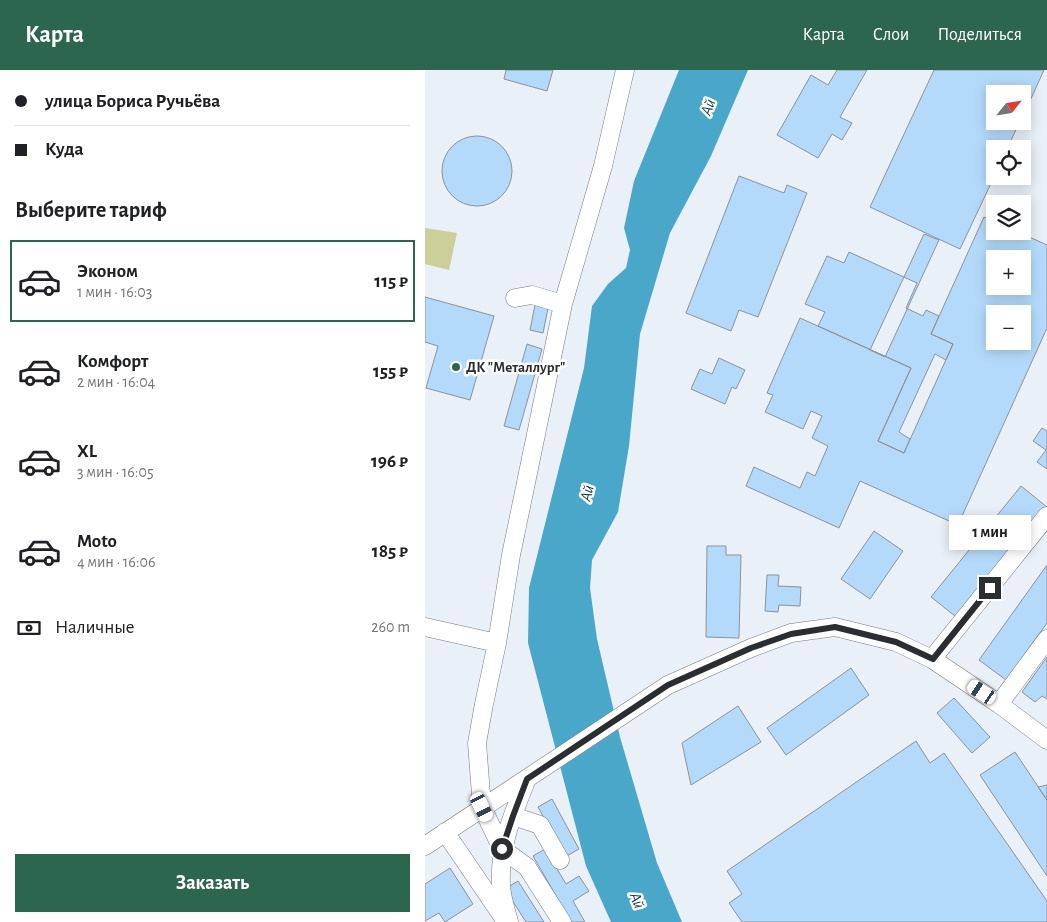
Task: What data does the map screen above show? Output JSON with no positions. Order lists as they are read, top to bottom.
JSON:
{
  "water": ["Ай"],
  "places": ["ДК \"Металлург\""],
  "north": "top right",
  "page": {
    "header": "Карта",
    "nav": ["Карта", "Слои", "Поделиться"],
    "banner": ["улица Бориса Ручьёва", "Куда"],
    "map_buttons": ["+", "−"],
    "heading": "Выберите тариф",
    "list": [
      {
        "name": "Эконом",
        "note": "1 мин · 16:03",
        "value": "115 ₽"
      },
      {
        "name": "Комфорт",
        "note": "2 мин · 16:04",
        "value": "155 ₽"
      },
      {
        "name": "XL",
        "note": "3 мин · 16:05",
        "value": "196 ₽"
      },
      {
        "name": "Moto",
        "note": "4 мин · 16:06",
        "value": "185 ₽"
      }
    ],
    "bubble": "1 мин",
    "pay": ["Наличные", "260 m"],
    "buttons": "Заказать"
  }
}
